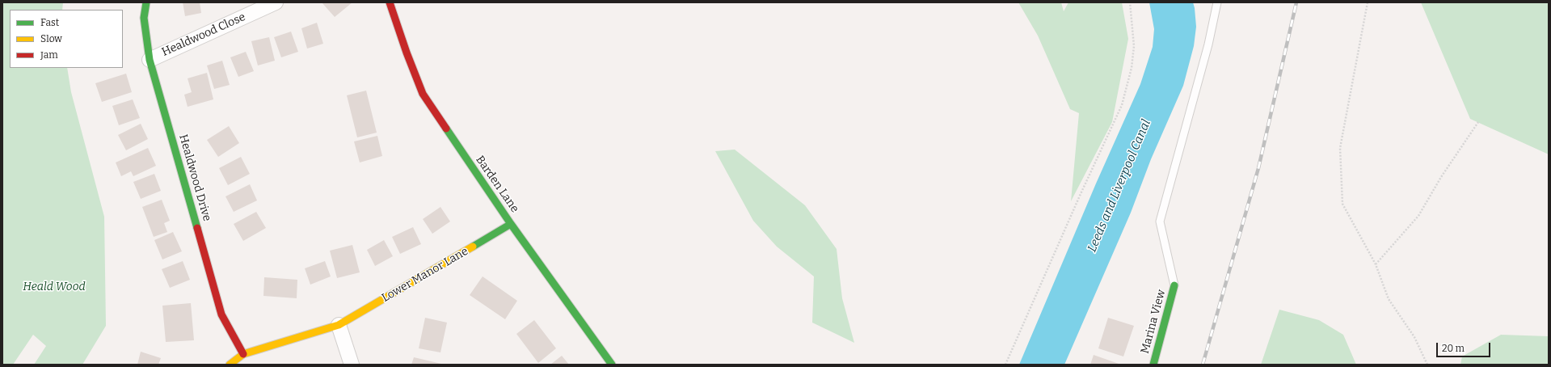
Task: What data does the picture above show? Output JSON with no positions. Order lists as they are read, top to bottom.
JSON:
{
  "streets": {
    "street": [
      "Healdwood Close",
      "Healdwood Drive",
      "Barden Lane",
      "Lower Manor Lane",
      "Marina View"
    ]
  },
  "crossings": [
    ["Healdwood Close", "Healdwood Drive"],
    ["Healdwood Drive", "Lower Manor Lane"],
    ["Barden Lane", "Lower Manor Lane"]
  ],
  "water": ["Leeds and Liverpool Canal"],
  "parks": ["Heald Wood"],
  "legend": ["Fast", "Slow", "Jam"],
  "scale_bar": "20 m"
}
